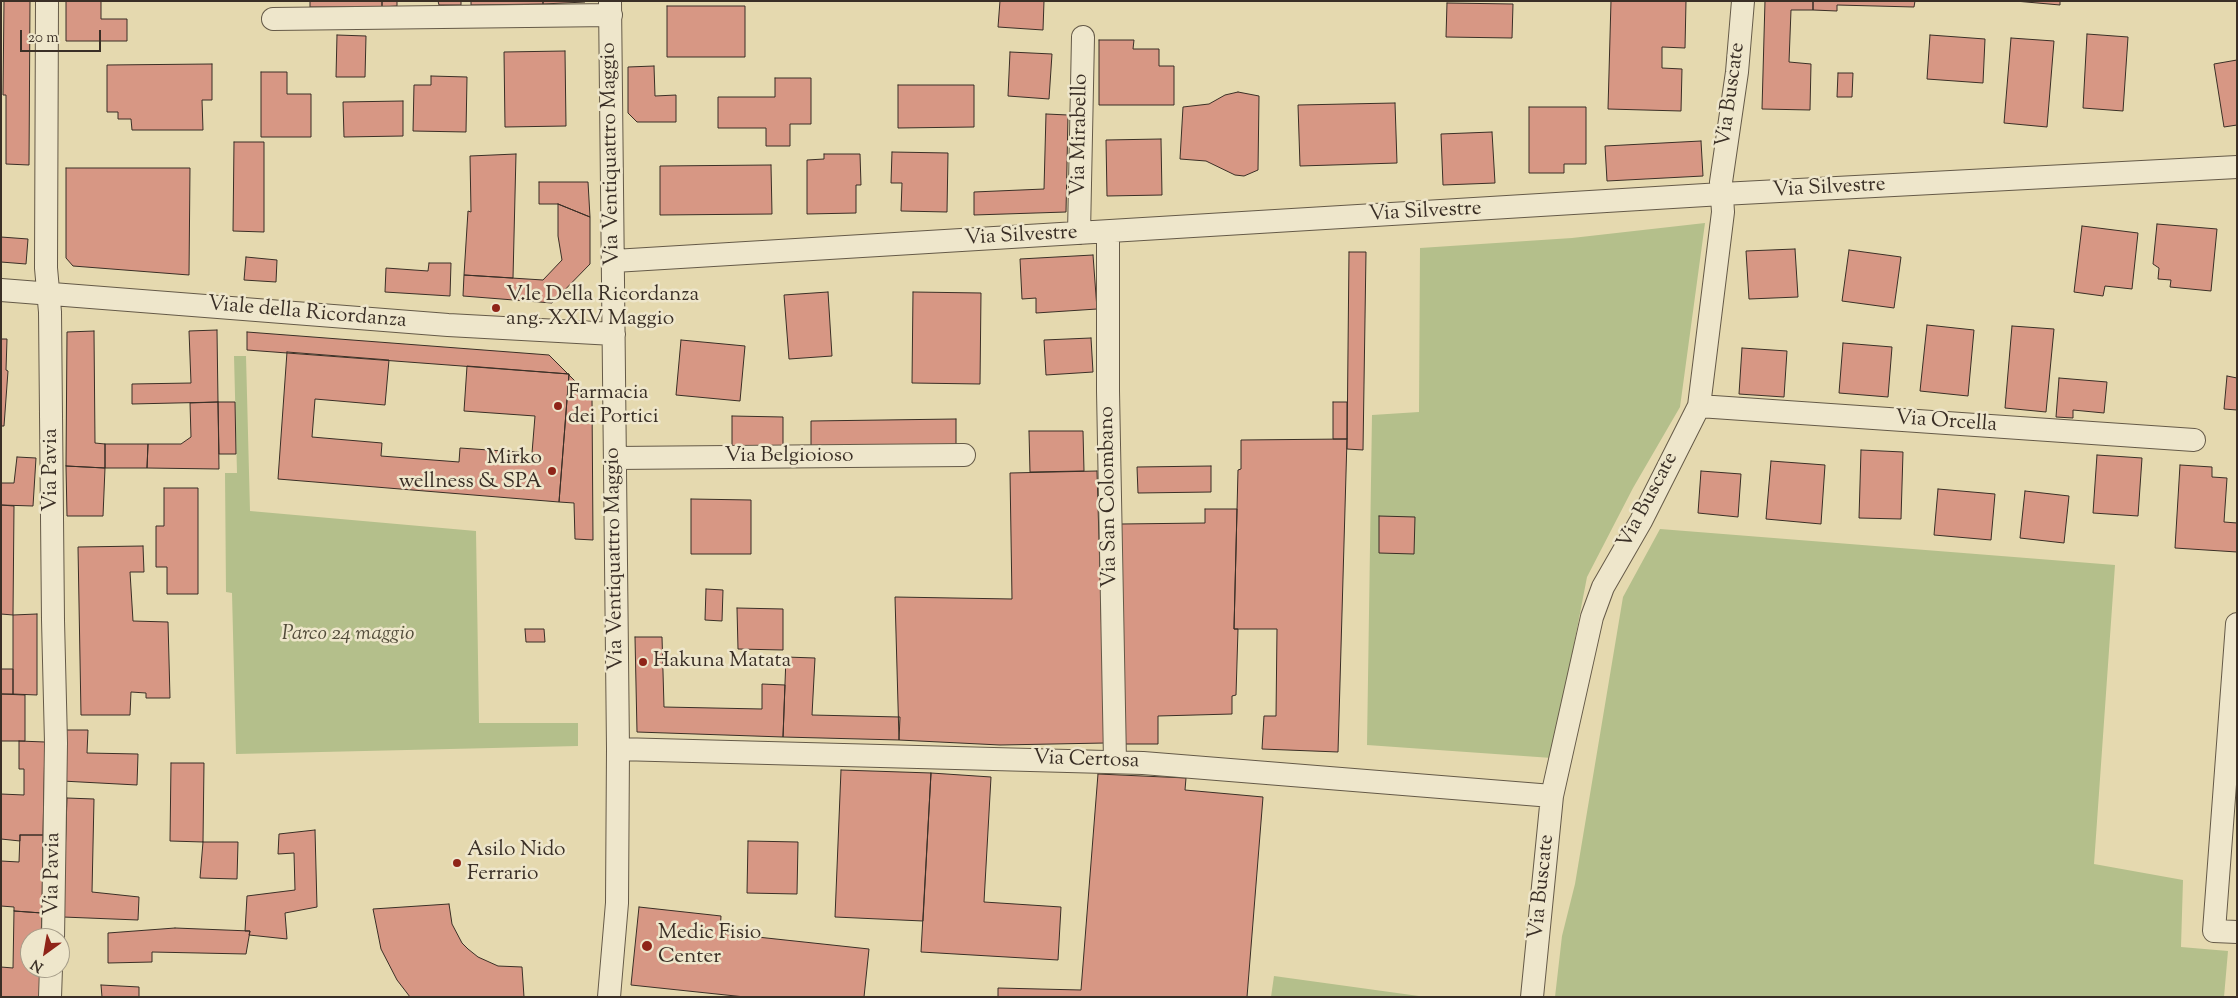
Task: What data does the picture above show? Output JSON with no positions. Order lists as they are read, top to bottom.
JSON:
{
  "streets": {
    "street": [
      "Via Buscate",
      "Via Mirabello",
      "Via Ventiquattro Maggio",
      "Via Silvestre",
      "Viale della Ricordanza",
      "Via Orcella",
      "Via Belgioioso",
      "Via Pavia",
      "Via San Colombano",
      "Via Certosa"
    ]
  },
  "crossings": [
    ["Via Buscate", "Via Silvestre"],
    ["Via Buscate", "Via Orcella"],
    ["Via Buscate", "Via Certosa"],
    ["Via Mirabello", "Via Silvestre"],
    ["Via Ventiquattro Maggio", "Via Silvestre"],
    ["Via Ventiquattro Maggio", "Viale della Ricordanza"],
    ["Via Ventiquattro Maggio", "Via Belgioioso"],
    ["Via Ventiquattro Maggio", "Via Certosa"],
    ["Via Silvestre", "Via San Colombano"],
    ["Viale della Ricordanza", "Via Pavia"],
    ["Via San Colombano", "Via Certosa"]
  ],
  "parks": ["Parco 24 maggio"],
  "places": [
    "V.le Della Ricordanza ang. XXIV Maggio",
    "Farmacia dei Portici",
    "Mirko wellness & SPA",
    "Hakuna Matata",
    "Asilo Nido Ferrario",
    "Medic Fisio Center"
  ],
  "scale_bar": "20 m",
  "north": "bottom left"
}
